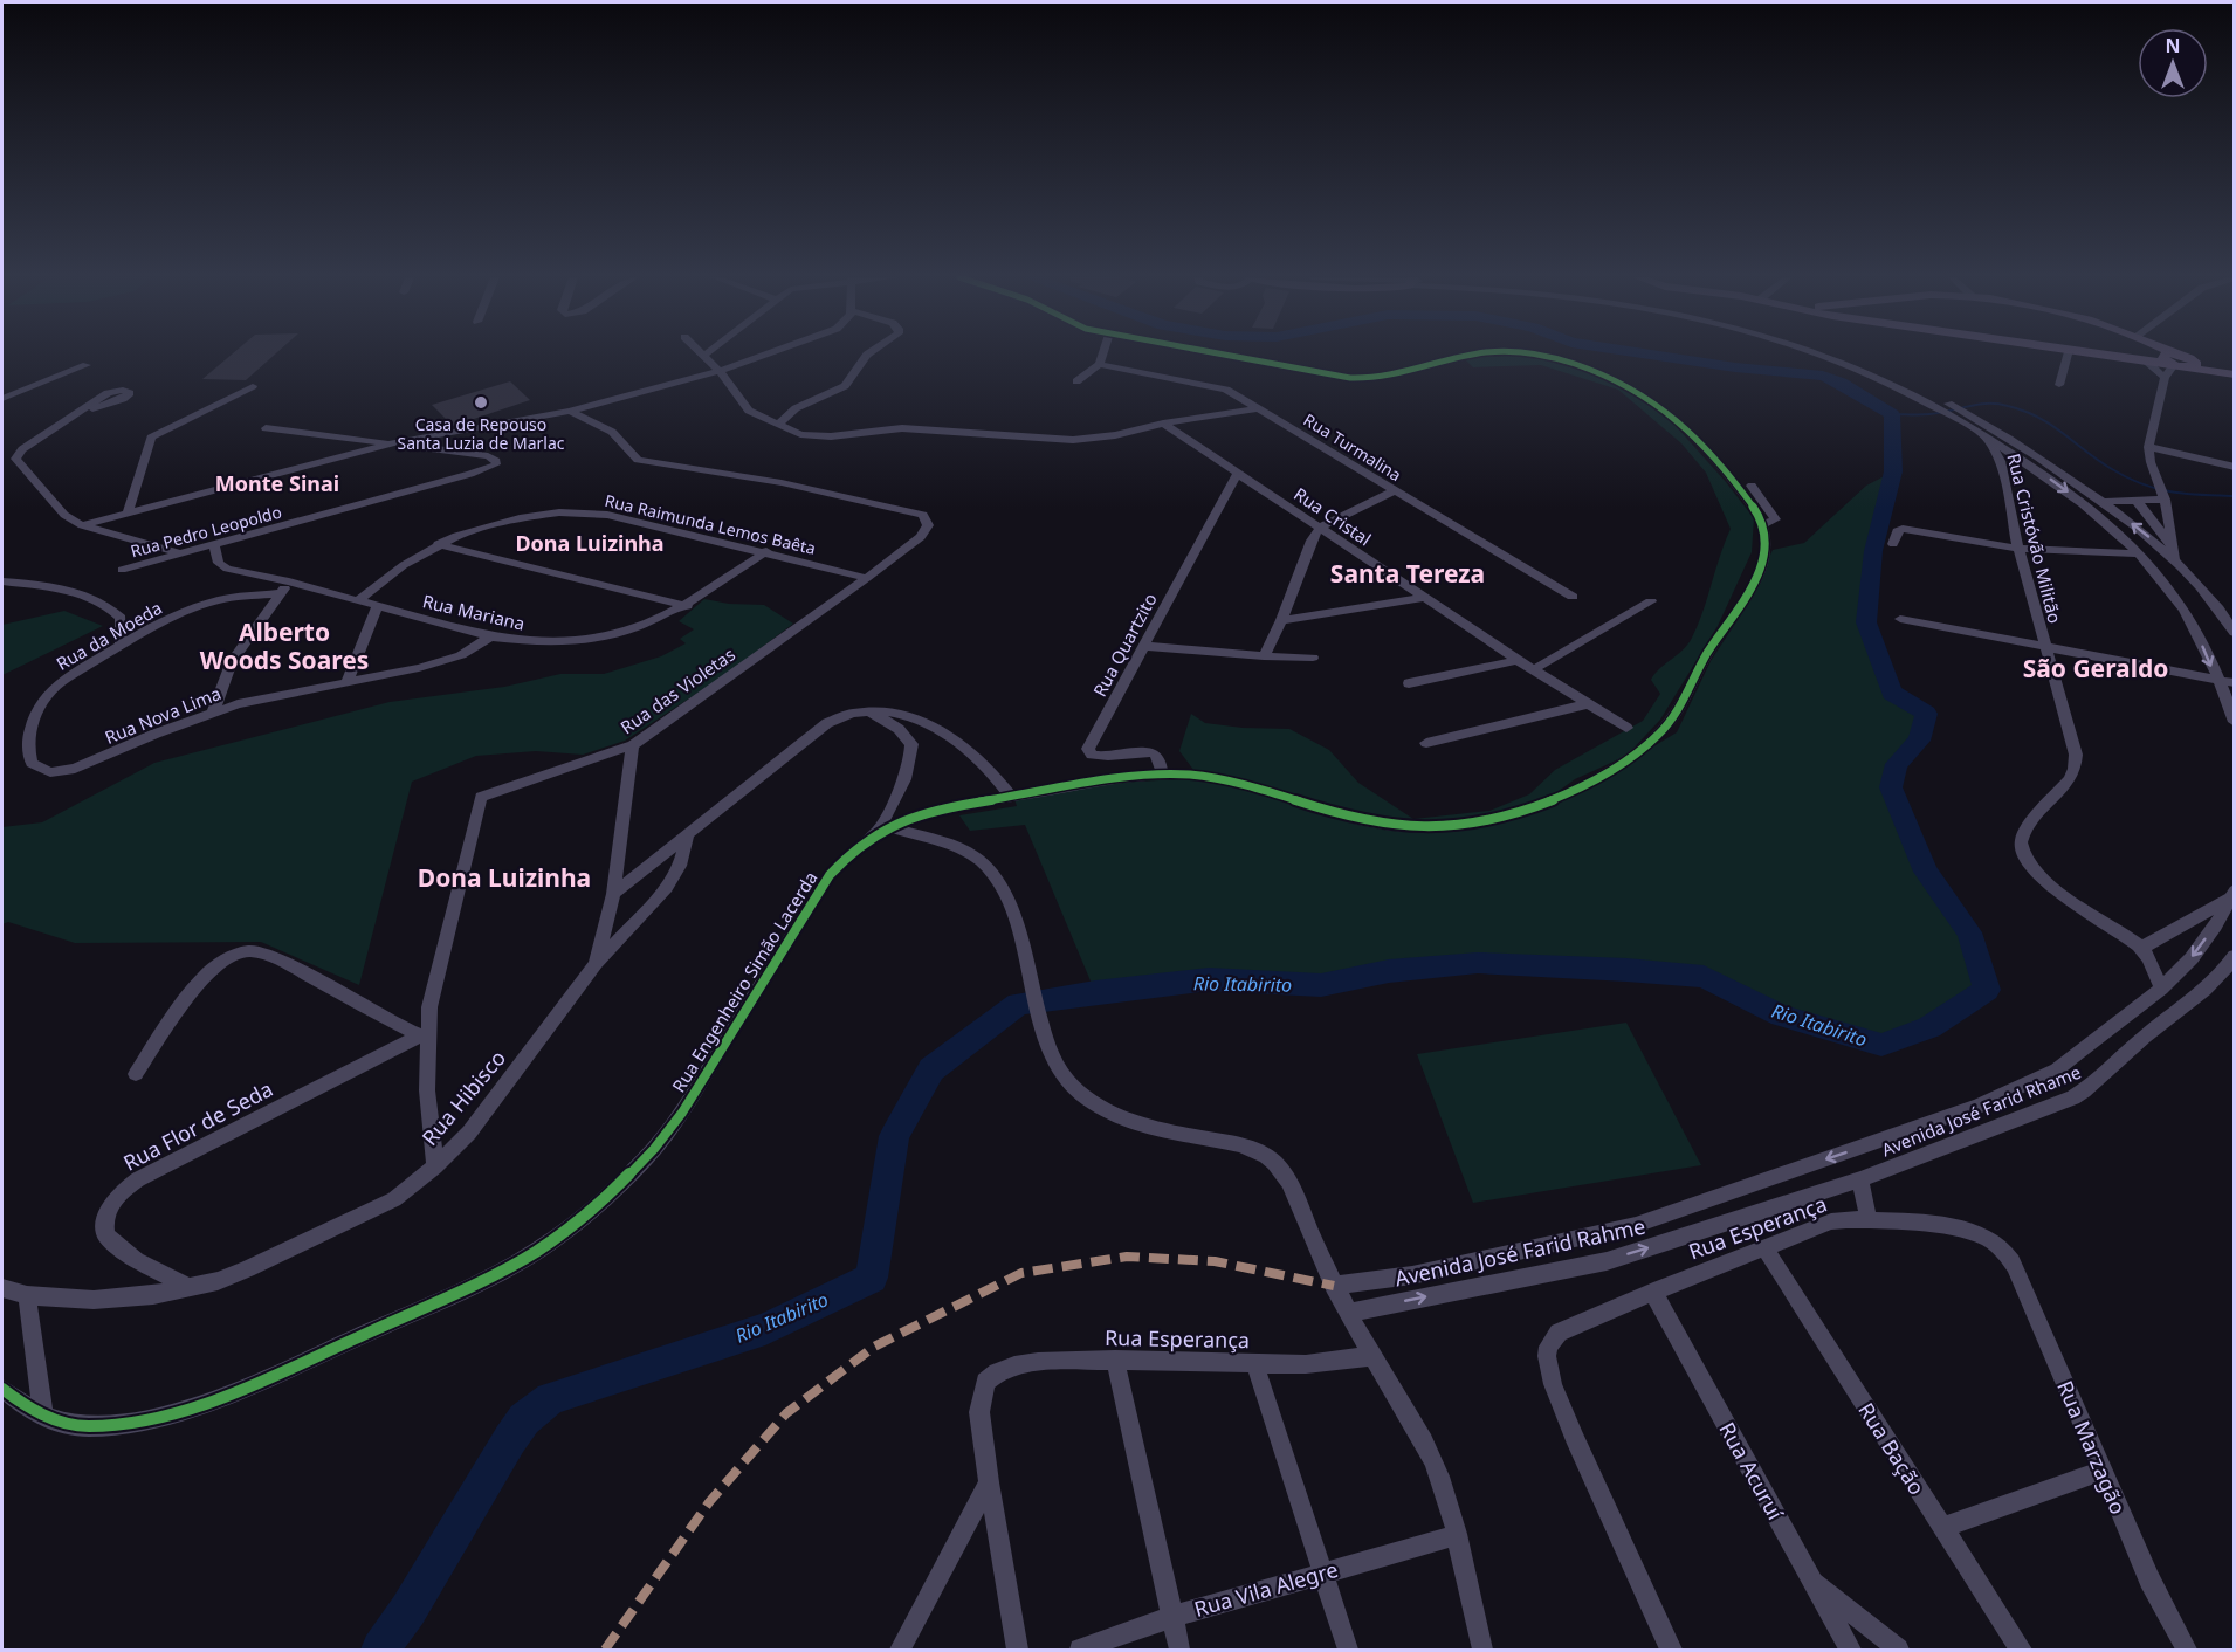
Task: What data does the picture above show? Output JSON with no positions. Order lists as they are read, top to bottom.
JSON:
{
  "streets": {
    "street": [
      "Rua Turmalina",
      "Rua Cristal",
      "Rua Raimunda Lemos Baêta",
      "Rua Pedro Leopoldo",
      "Rua Cristóvão Militão",
      "Rua Mariana",
      "Rua da Moeda",
      "Rua Quartzito",
      "Rua das Violetas",
      "Rua Nova Lima",
      "Rua Engenheiro Simão Lacerda",
      "Rua Hibisco",
      "Avenida José Farid Rhame",
      "Rua Flor de Seda",
      "Rua Esperança",
      "Avenida José Farid Rahme",
      "Rua Marzagão",
      "Rua Bação",
      "Rua Acuruí",
      "Rua Vila Alegre"
    ]
  },
  "crossings": [
    ["Rua Cristal", "Rua Quartzito"],
    ["Rua Raimunda Lemos Baêta", "Rua Mariana"],
    ["Rua Raimunda Lemos Baêta", "Rua das Violetas"],
    ["Rua Pedro Leopoldo", "Rua Mariana"],
    ["Rua Mariana", "Rua da Moeda"],
    ["Rua Mariana", "Rua Nova Lima"],
    ["Rua da Moeda", "Rua Nova Lima"],
    ["Rua Quartzito", "Rua Engenheiro Simão Lacerda"],
    ["Rua das Violetas", "Rua Hibisco"],
    ["Rua das Violetas", "Rua Flor de Seda"],
    ["Rua Hibisco", "Rua Flor de Seda"],
    ["Avenida José Farid Rhame", "Avenida José Farid Rahme"],
    ["Rua Esperança", "Rua Marzagão"],
    ["Rua Esperança", "Rua Bação"],
    ["Rua Esperança", "Rua Acuruí"]
  ],
  "districts": [
    "Monte Sinai",
    "Dona Luizinha",
    "Santa Tereza",
    "Alberto Woods Soares",
    "São Geraldo",
    "Dona Luizinha"
  ],
  "water": ["Rio Itabirito"],
  "places": ["Casa de Repouso Santa Luzia de Marlac"],
  "north": "top"
}
